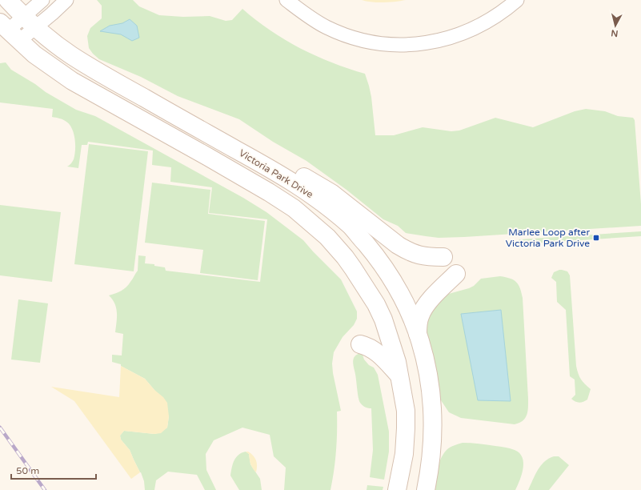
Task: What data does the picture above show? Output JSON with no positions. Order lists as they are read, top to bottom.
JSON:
{
  "streets": {
    "street": ["Victoria Park Drive"]
  },
  "places": {
    "transit": ["Marlee Loop after Victoria Park Drive"]
  },
  "scale_bar": "50 m",
  "north": "bottom"
}
